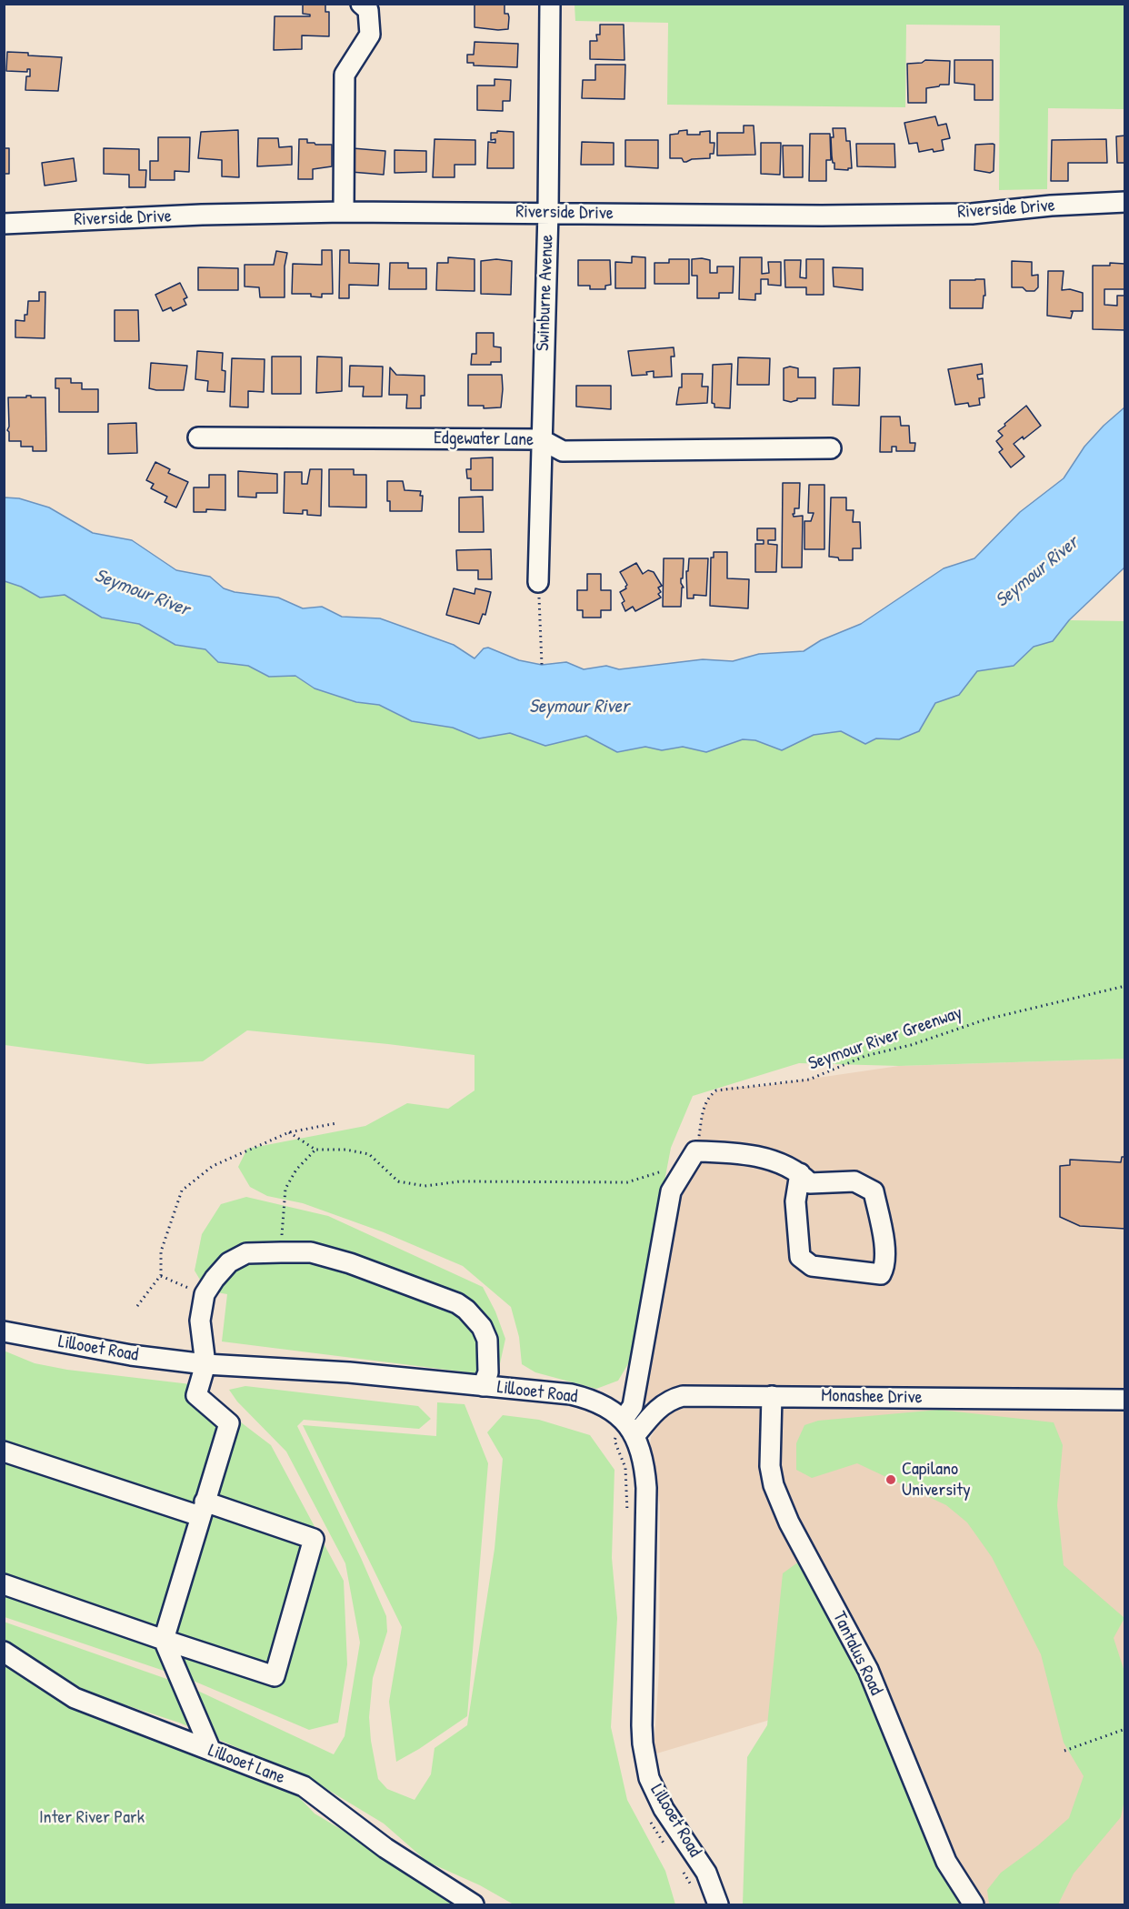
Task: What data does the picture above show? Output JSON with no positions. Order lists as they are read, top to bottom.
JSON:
{
  "streets": {
    "street": [
      "Riverside Drive",
      "Swinburne Avenue",
      "Edgewater Lane",
      "Lillooet Road",
      "Monashee Drive",
      "Tantalus Road",
      "Lillooet Lane"
    ],
    "path": ["Seymour River Greenway"]
  },
  "crossings": [
    ["Riverside Drive", "Swinburne Avenue"],
    ["Swinburne Avenue", "Edgewater Lane"],
    ["Lillooet Road", "Monashee Drive"],
    ["Monashee Drive", "Tantalus Road"]
  ],
  "water": ["Seymour River"],
  "parks": ["Inter River Park"],
  "places": ["Capilano University"]
}
